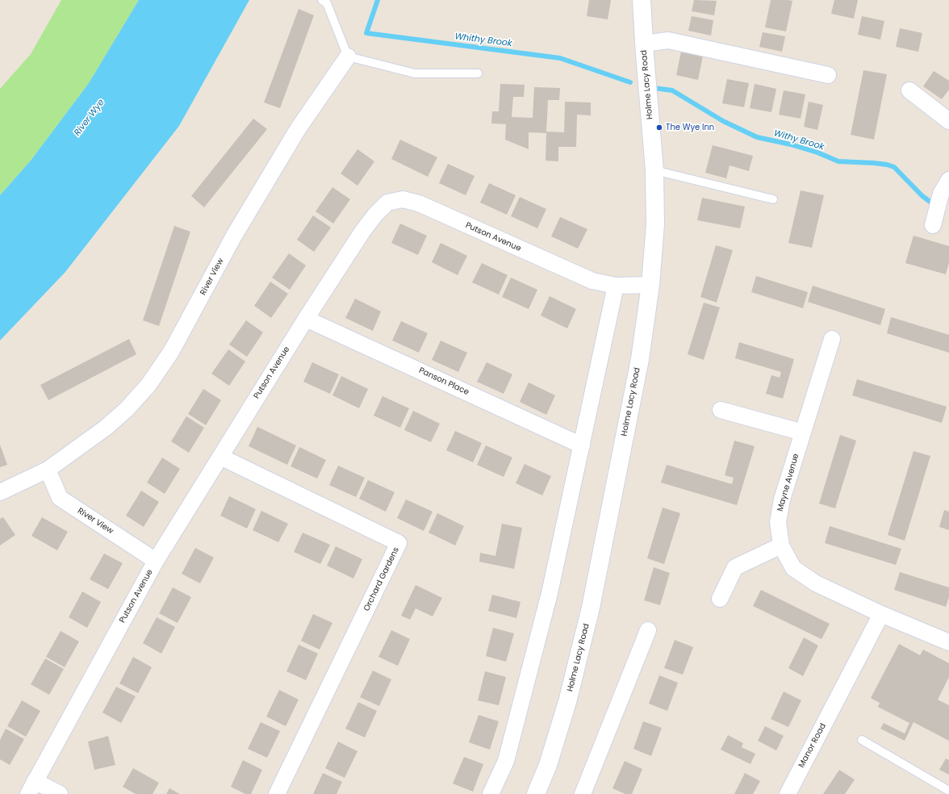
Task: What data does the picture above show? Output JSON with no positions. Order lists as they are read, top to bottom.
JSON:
{
  "streets": {
    "street": [
      "Holme Lacy Road",
      "Putson Avenue",
      "River View",
      "Panson Place",
      "Mayne Avenue",
      "Orchard Gardens",
      "Manor Road"
    ]
  },
  "crossings": [
    ["Holme Lacy Road", "Putson Avenue"],
    ["Putson Avenue", "River View"],
    ["Putson Avenue", "Panson Place"],
    ["Putson Avenue", "Orchard Gardens"],
    ["Mayne Avenue", "Manor Road"]
  ],
  "water": ["Whithy Brook", "River Wye", "Withy Brook"],
  "places": ["The Wye Inn"]
}
